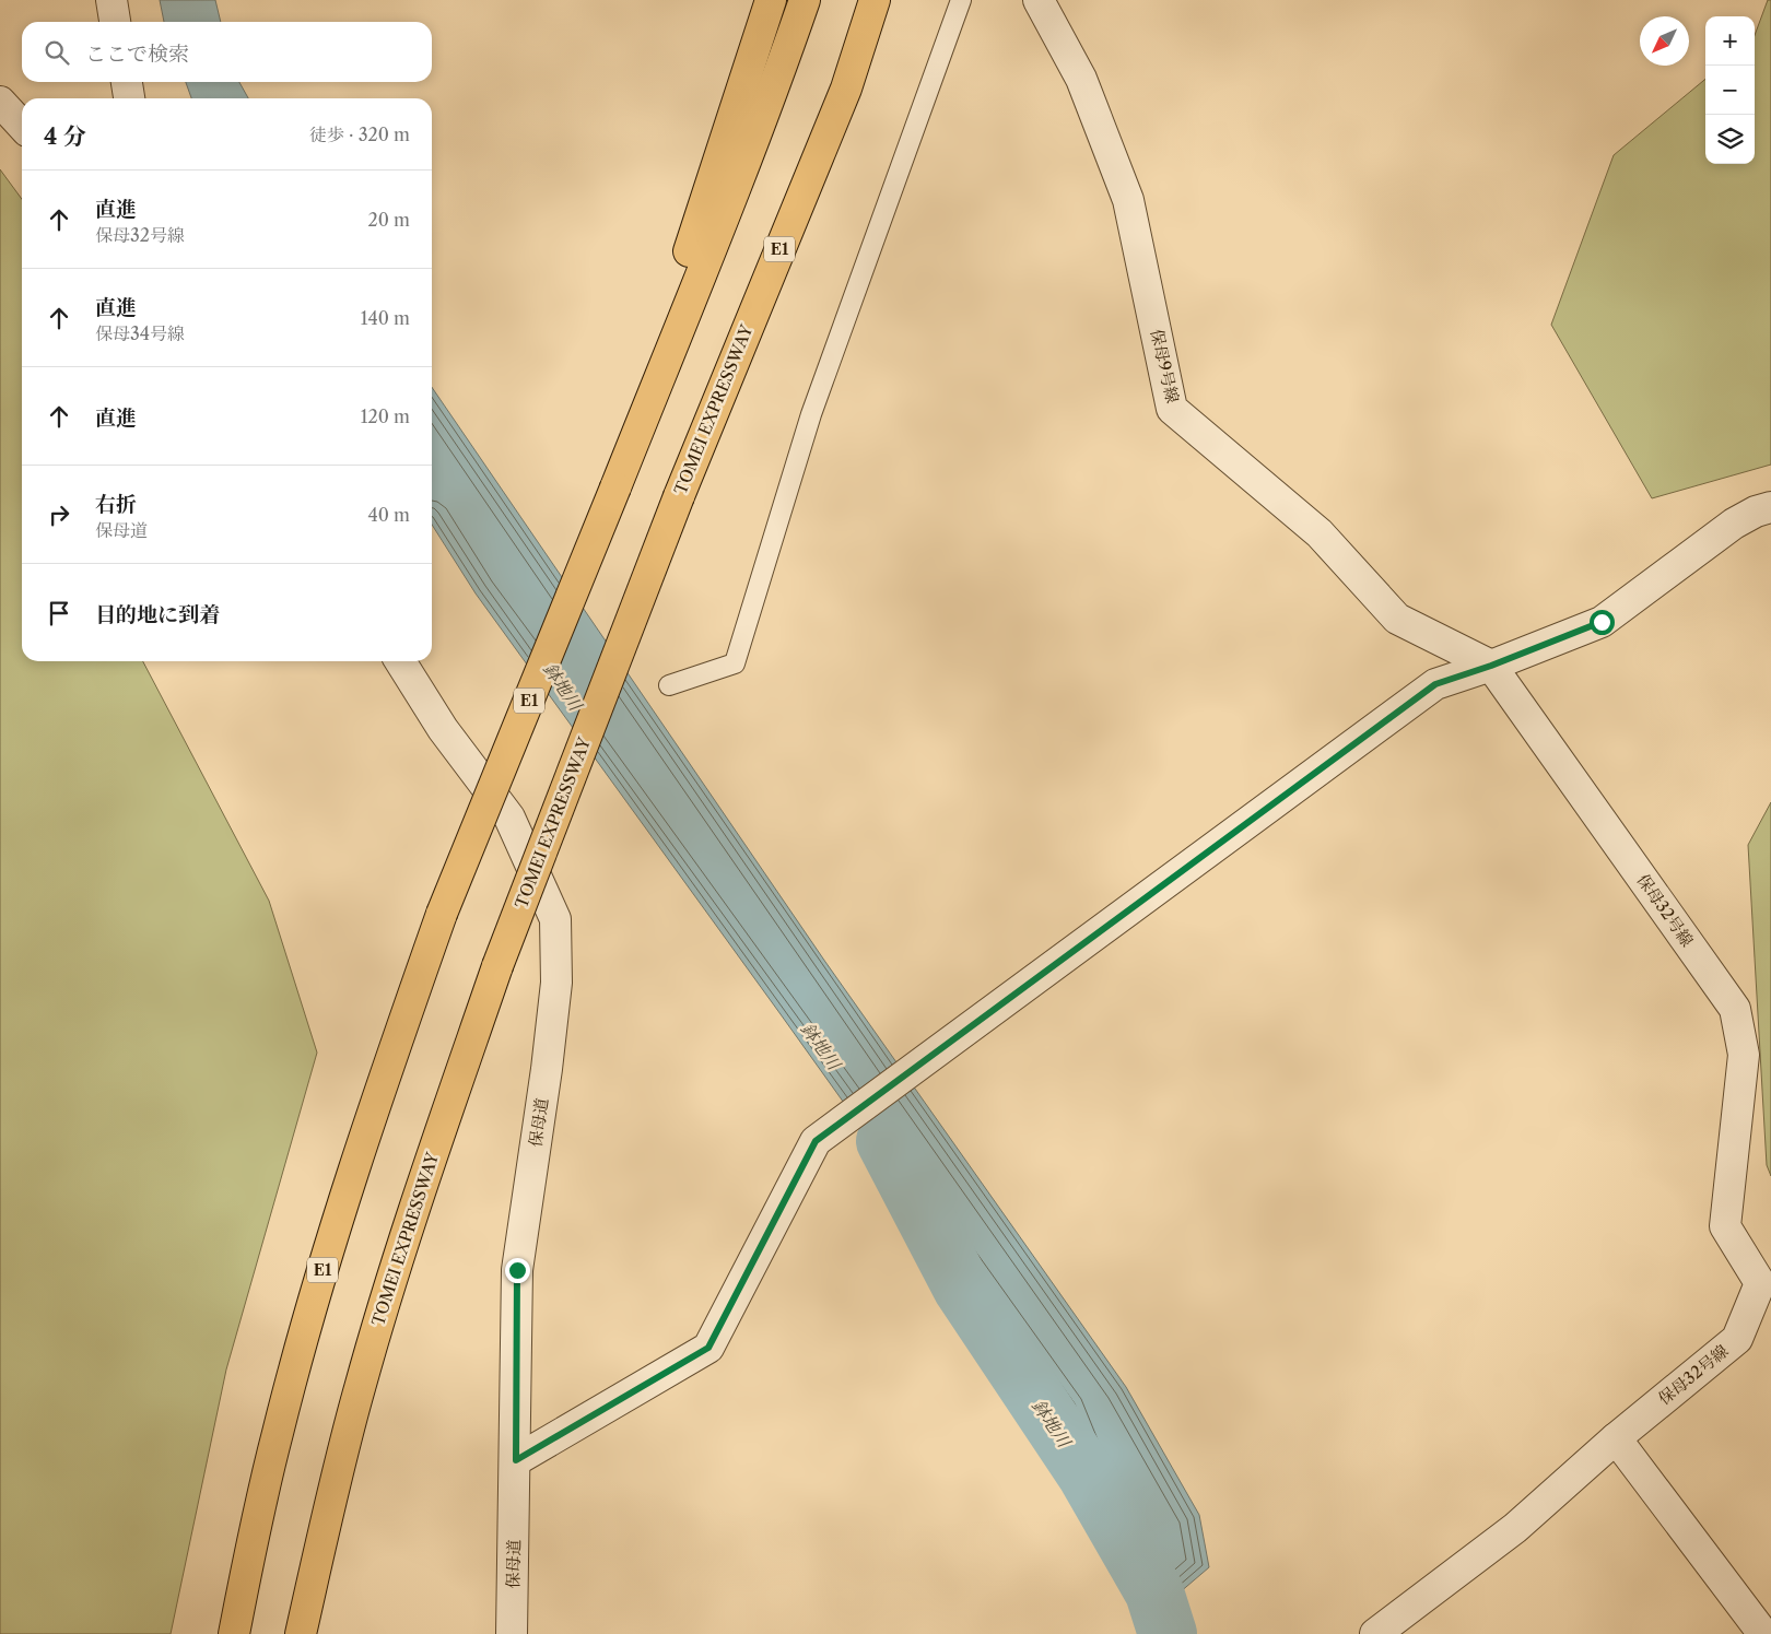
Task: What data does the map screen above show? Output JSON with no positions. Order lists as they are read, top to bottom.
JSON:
{
  "streets": {
    "highway": ["E1", "TOMEI EXPRESSWAY"],
    "street": ["保母9号線", "保母32号線", "保母道"]
  },
  "crossings": [
    ["保母9号線", "保母32号線"]
  ],
  "water": ["鉢地川"],
  "north": "bottom left",
  "page": {
    "map_buttons": ["+", "−"],
    "search": "ここで検索",
    "heading": ["4 分", "徒歩 · 320 m"],
    "list": [
      ["直進", "保母32号線", "20 m"],
      ["直進", "保母34号線", "140 m"],
      ["直進", "120 m"],
      ["右折", "保母道", "40 m"],
      "目的地に到着"
    ]
  }
}
